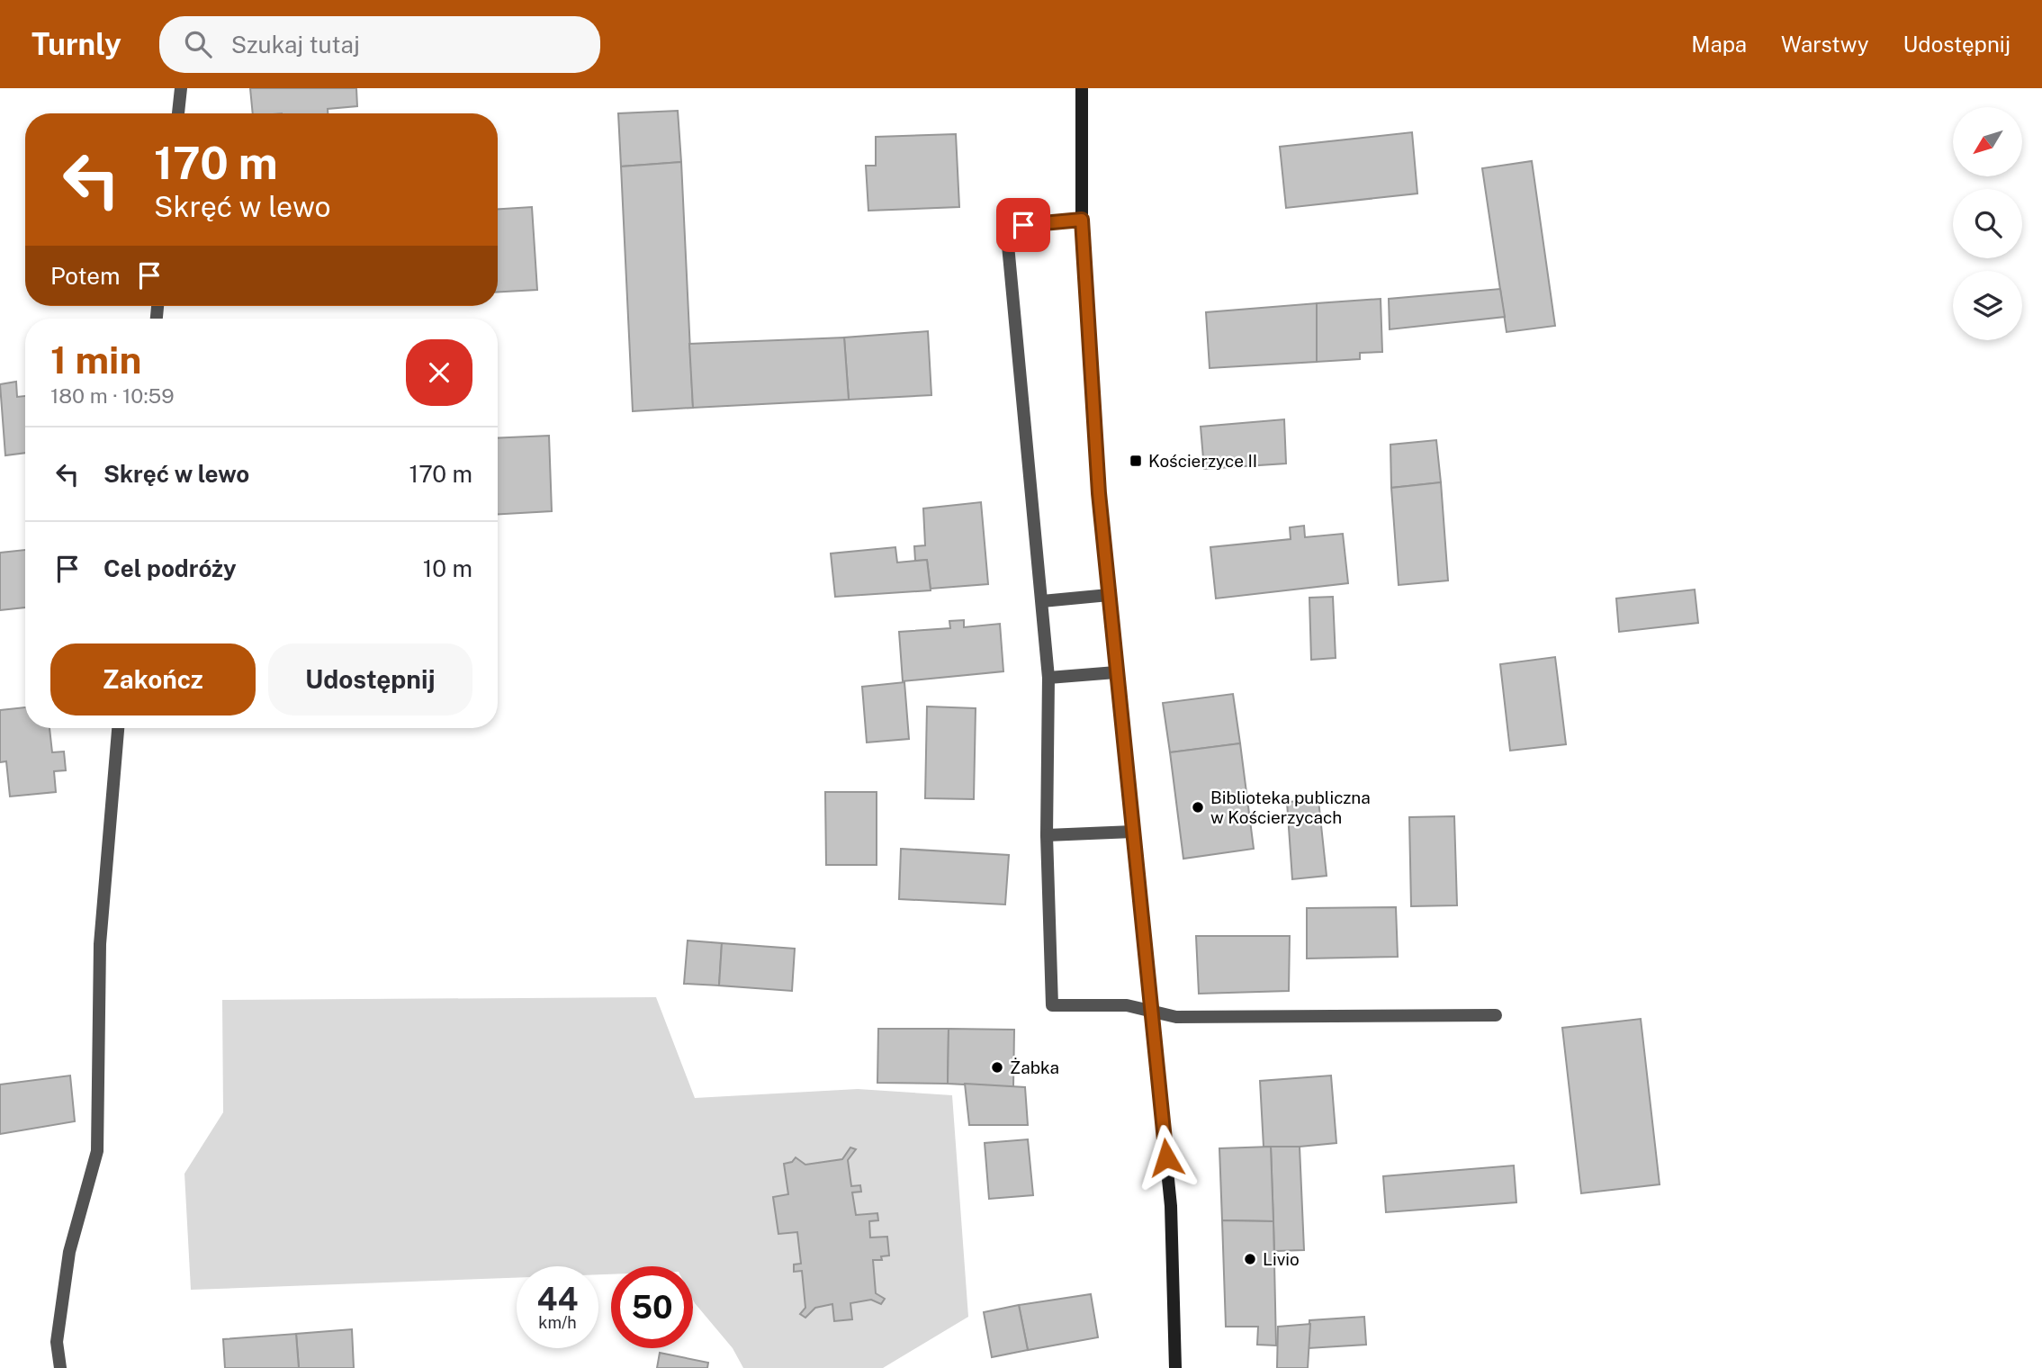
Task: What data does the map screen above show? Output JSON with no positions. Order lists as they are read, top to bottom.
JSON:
{
  "places": {
    "transit": ["Kościerzyce II"],
    "other": ["Biblioteka publiczna w Kościerzycach", "Żabka", "Livio"]
  },
  "north": "bottom left",
  "page": {
    "header": "Turnly",
    "search": "Szukaj tutaj",
    "nav": ["Mapa", "Warstwy", "Udostępnij"],
    "turn": ["170 m", "Skręć w lewo"],
    "then": "Potem",
    "heading": ["1 min", "180 m · 10:59"],
    "list": [
      {
        "name": "Skręć w lewo",
        "value": "170 m"
      },
      {
        "name": "Cel podróży",
        "value": "10 m"
      }
    ],
    "buttons": ["Zakończ", "Udostępnij"],
    "speed": "44 km/h",
    "limit": "50"
  }
}
